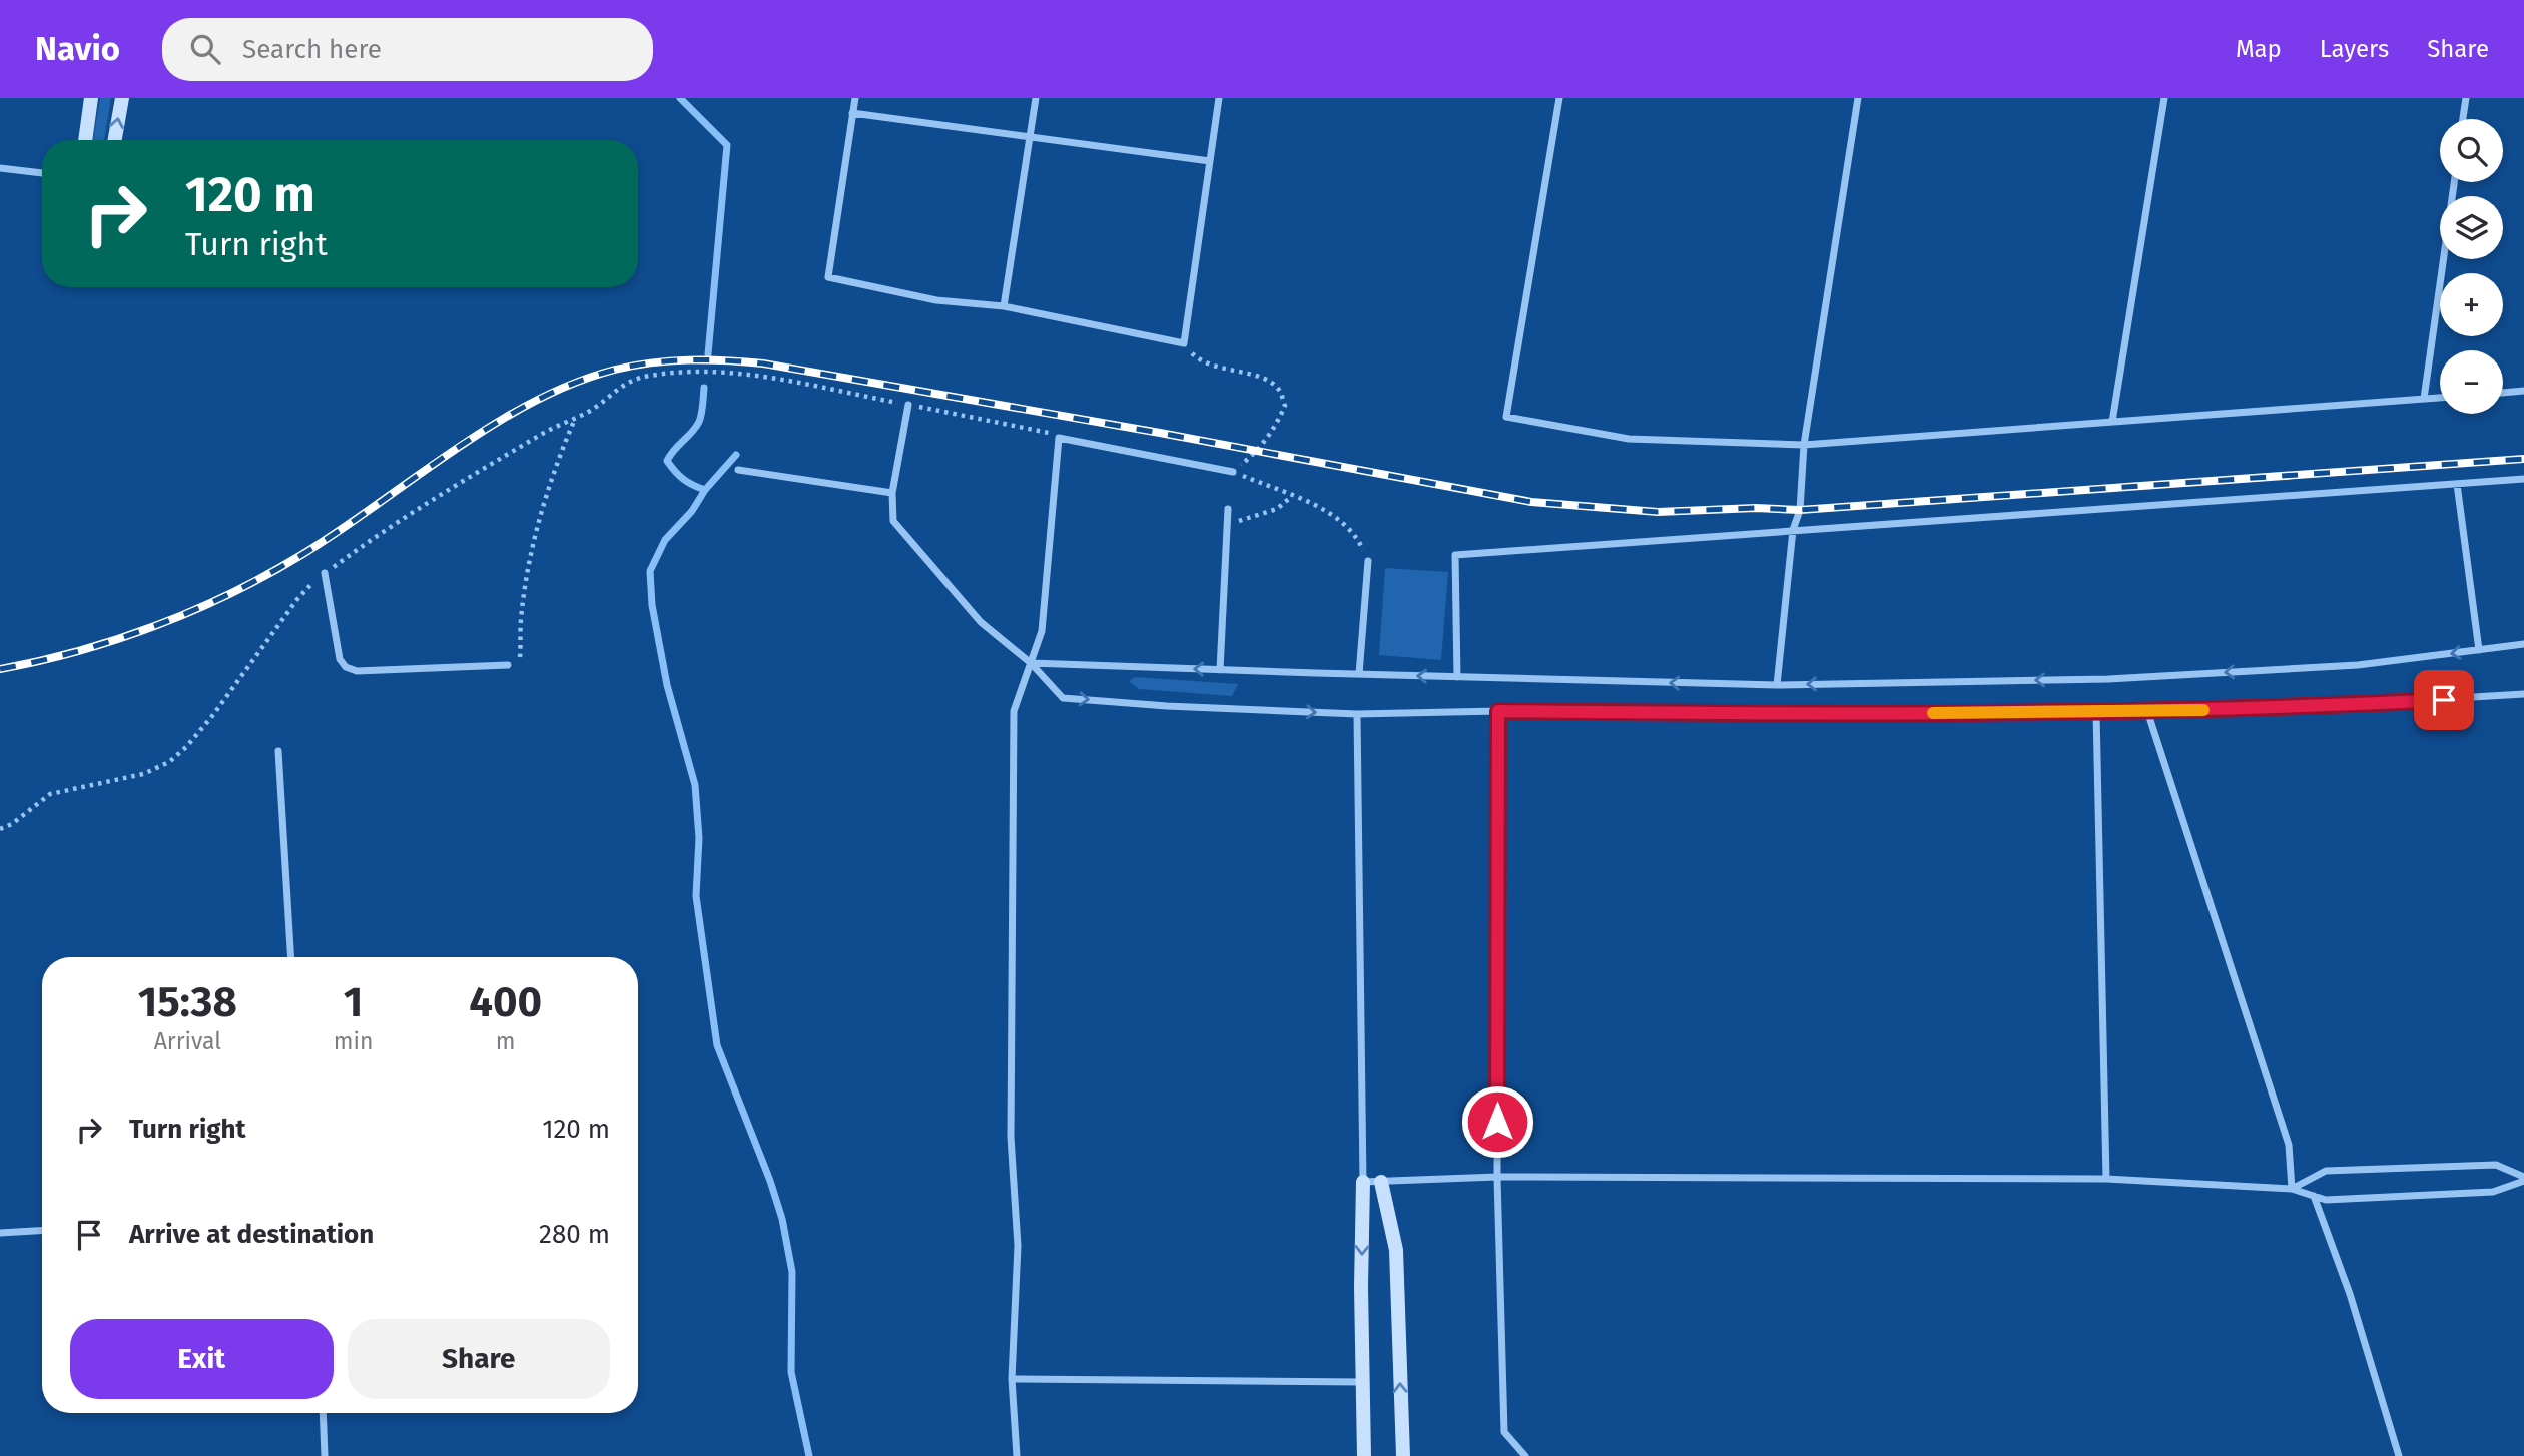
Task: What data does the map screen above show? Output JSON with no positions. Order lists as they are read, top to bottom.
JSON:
{
  "page": {
    "header": "Navio",
    "search": "Search here",
    "nav": ["Map", "Layers", "Share"],
    "map_buttons": ["+", "−"],
    "turn": ["120 m", "Turn right"],
    "eta": [
      "15:38",
      "Arrival",
      "1",
      "min",
      "400",
      "m"
    ],
    "list": [
      {
        "name": "Turn right",
        "value": "120 m"
      },
      {
        "name": "Arrive at destination",
        "value": "280 m"
      }
    ],
    "buttons": ["Exit", "Share"]
  }
}
